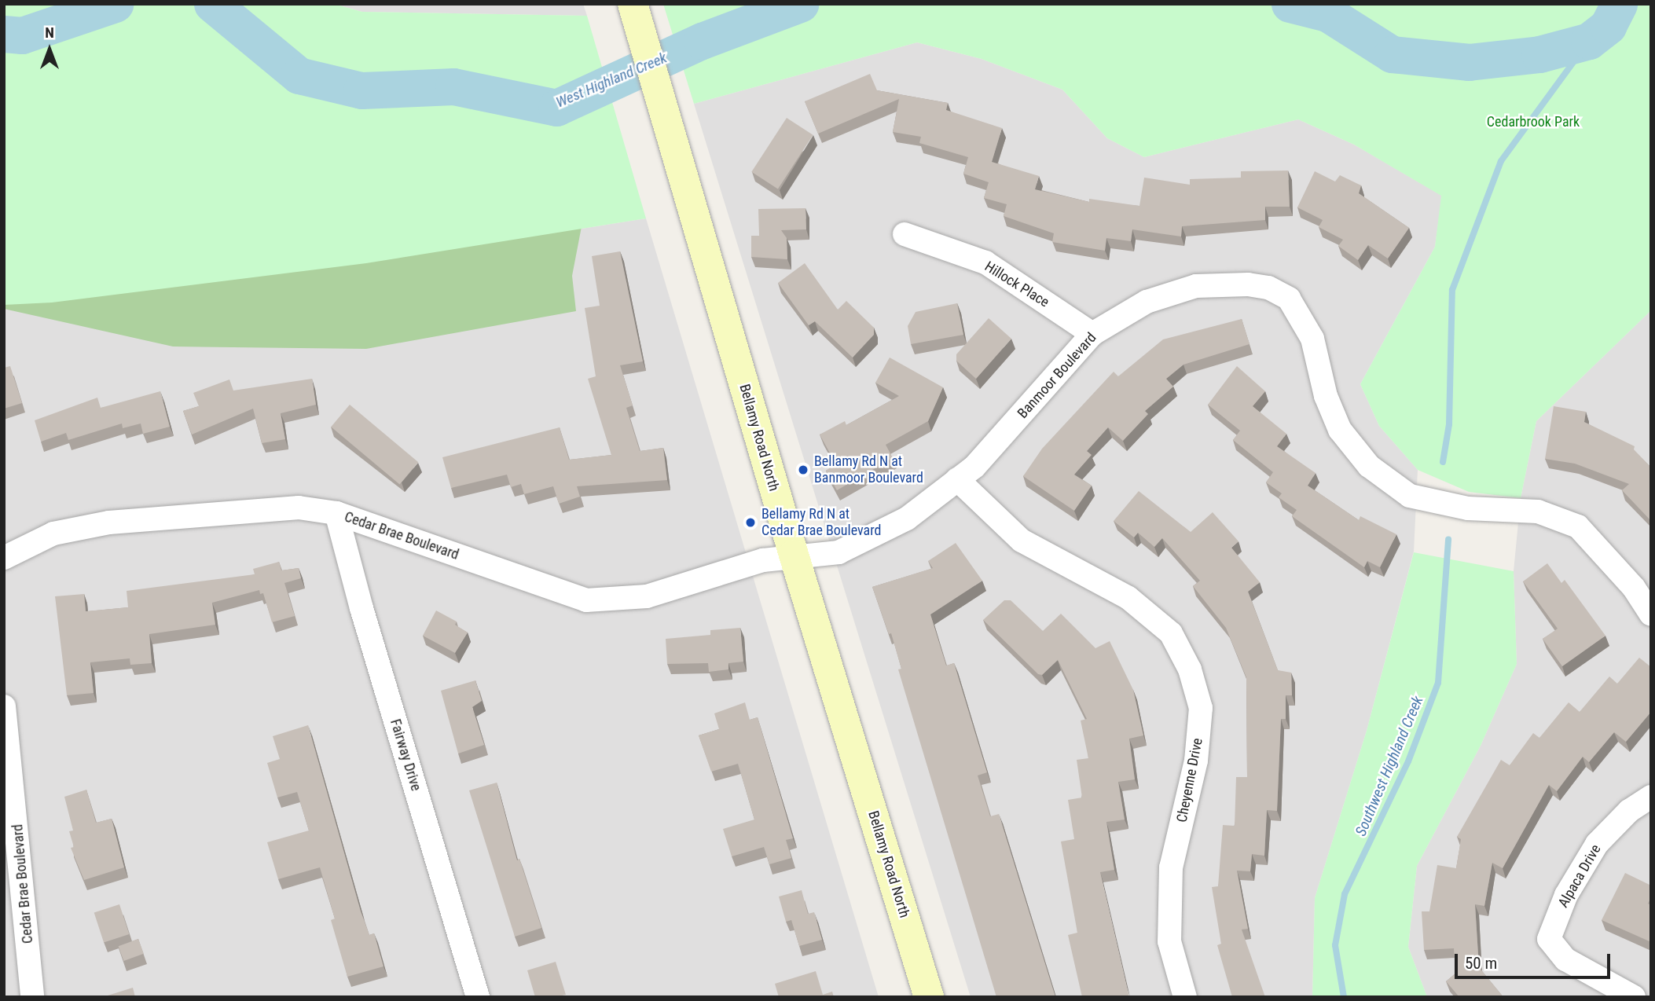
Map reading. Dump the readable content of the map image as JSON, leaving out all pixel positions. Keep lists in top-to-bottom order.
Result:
{
  "streets": {
    "street": [
      "Hillock Place",
      "Banmoor Boulevard",
      "Bellamy Road North",
      "Cedar Brae Boulevard",
      "Fairway Drive",
      "Cheyenne Drive",
      "Alpaca Drive"
    ]
  },
  "crossings": [
    ["Hillock Place", "Banmoor Boulevard"],
    ["Banmoor Boulevard", "Bellamy Road North"],
    ["Banmoor Boulevard", "Cedar Brae Boulevard"],
    ["Banmoor Boulevard", "Cheyenne Drive"],
    ["Bellamy Road North", "Cedar Brae Boulevard"],
    ["Cedar Brae Boulevard", "Fairway Drive"]
  ],
  "water": ["West Highland Creek", "Southwest Highland Creek"],
  "parks": ["Cedarbrook Park"],
  "places": ["Bellamy Rd N at Banmoor Boulevard", "Bellamy Rd N at Cedar Brae Boulevard"],
  "scale_bar": "50 m",
  "north": "top"
}
